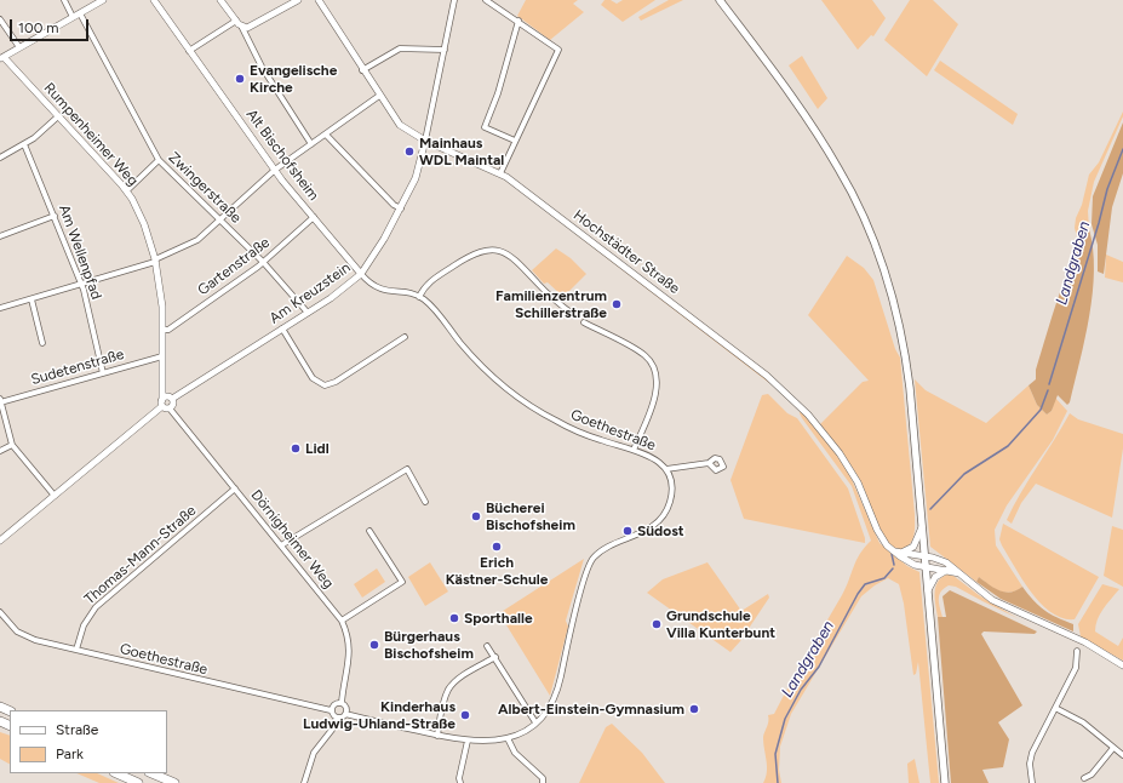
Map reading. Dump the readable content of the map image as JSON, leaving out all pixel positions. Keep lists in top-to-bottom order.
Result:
{
  "streets": {
    "street": [
      "Rumpenheimer Weg",
      "Alt Bischofsheim",
      "Zwingerstraße",
      "Am Wellenpfad",
      "Hochstädter Straße",
      "Gartenstraße",
      "Am Kreuzstein",
      "Sudetenstraße",
      "Goethestraße",
      "Dörnigheimer Weg",
      "Thomas-Mann-Straße"
    ]
  },
  "crossings": [
    ["Rumpenheimer Weg", "Gartenstraße"],
    ["Rumpenheimer Weg", "Am Kreuzstein"],
    ["Rumpenheimer Weg", "Sudetenstraße"],
    ["Alt Bischofsheim", "Gartenstraße"],
    ["Alt Bischofsheim", "Am Kreuzstein"],
    ["Zwingerstraße", "Gartenstraße"],
    ["Zwingerstraße", "Am Kreuzstein"],
    ["Am Wellenpfad", "Sudetenstraße"],
    ["Hochstädter Straße", "Am Kreuzstein"],
    ["Goethestraße", "Dörnigheimer Weg"],
    ["Goethestraße", "Thomas-Mann-Straße"],
    ["Dörnigheimer Weg", "Thomas-Mann-Straße"]
  ],
  "water": ["Landgraben"],
  "places": [
    "Evangelische Kirche",
    "Mainhaus WDL Maintal",
    "Familienzentrum Schillerstraße",
    "Lidl",
    "Bücherei Bischofsheim",
    "Südost",
    "Erich Kästner-Schule",
    "Sporthalle",
    "Grundschule Villa Kunterbunt",
    "Bürgerhaus Bischofsheim",
    "Albert-Einstein-Gymnasium",
    "Kinderhaus Ludwig-Uhland-Straße"
  ],
  "legend": ["Straße", "Park"],
  "scale_bar": "100 m"
}
